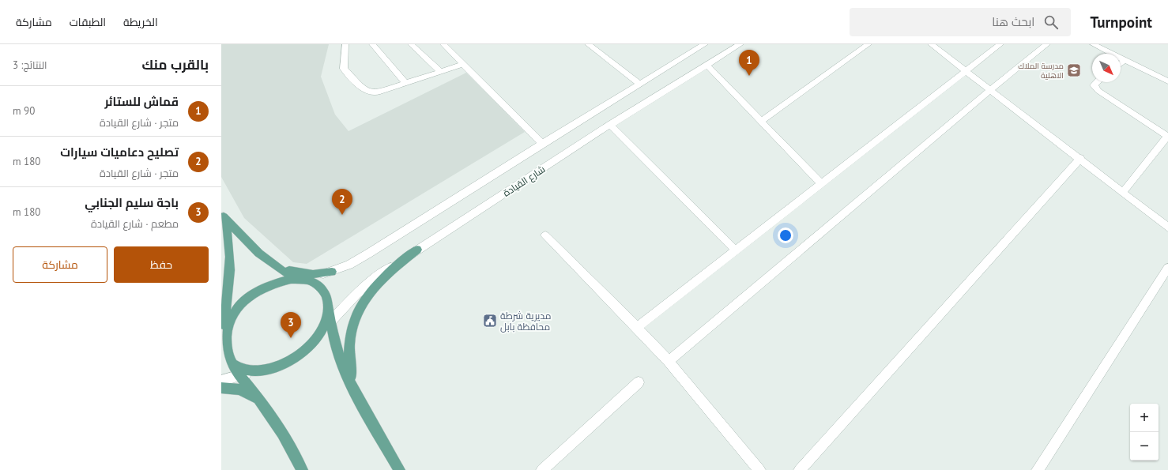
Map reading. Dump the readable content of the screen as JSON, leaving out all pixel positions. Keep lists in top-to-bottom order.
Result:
{
  "streets": {
    "street": ["شارع القيادة"]
  },
  "places": {
    "school or university": ["مدرسة الملاك الاهلية"],
    "public building": ["مديرية شرطة محافظة بابل"]
  },
  "north": "bottom right",
  "page": {
    "header": "Turnpoint",
    "search": "ابحث هنا",
    "nav": ["الخريطة", "الطبقات", "مشاركة"],
    "heading": ["بالقرب منك", "النتائج: 3"],
    "pins": ["1", "2", "3"],
    "list": [
      {
        "mark": "1",
        "name": "قماش للستائر",
        "note": "متجر · شارع القيادة",
        "value": "90 m"
      },
      {
        "mark": "2",
        "name": "تصليح دعاميات سيارات",
        "note": "متجر · شارع القيادة",
        "value": "180 m"
      },
      {
        "mark": "3",
        "name": "باجة سليم الجنابي",
        "note": "مطعم · شارع القيادة",
        "value": "180 m"
      }
    ],
    "buttons": ["حفظ", "مشاركة"],
    "map_buttons": ["+", "−"]
  }
}
